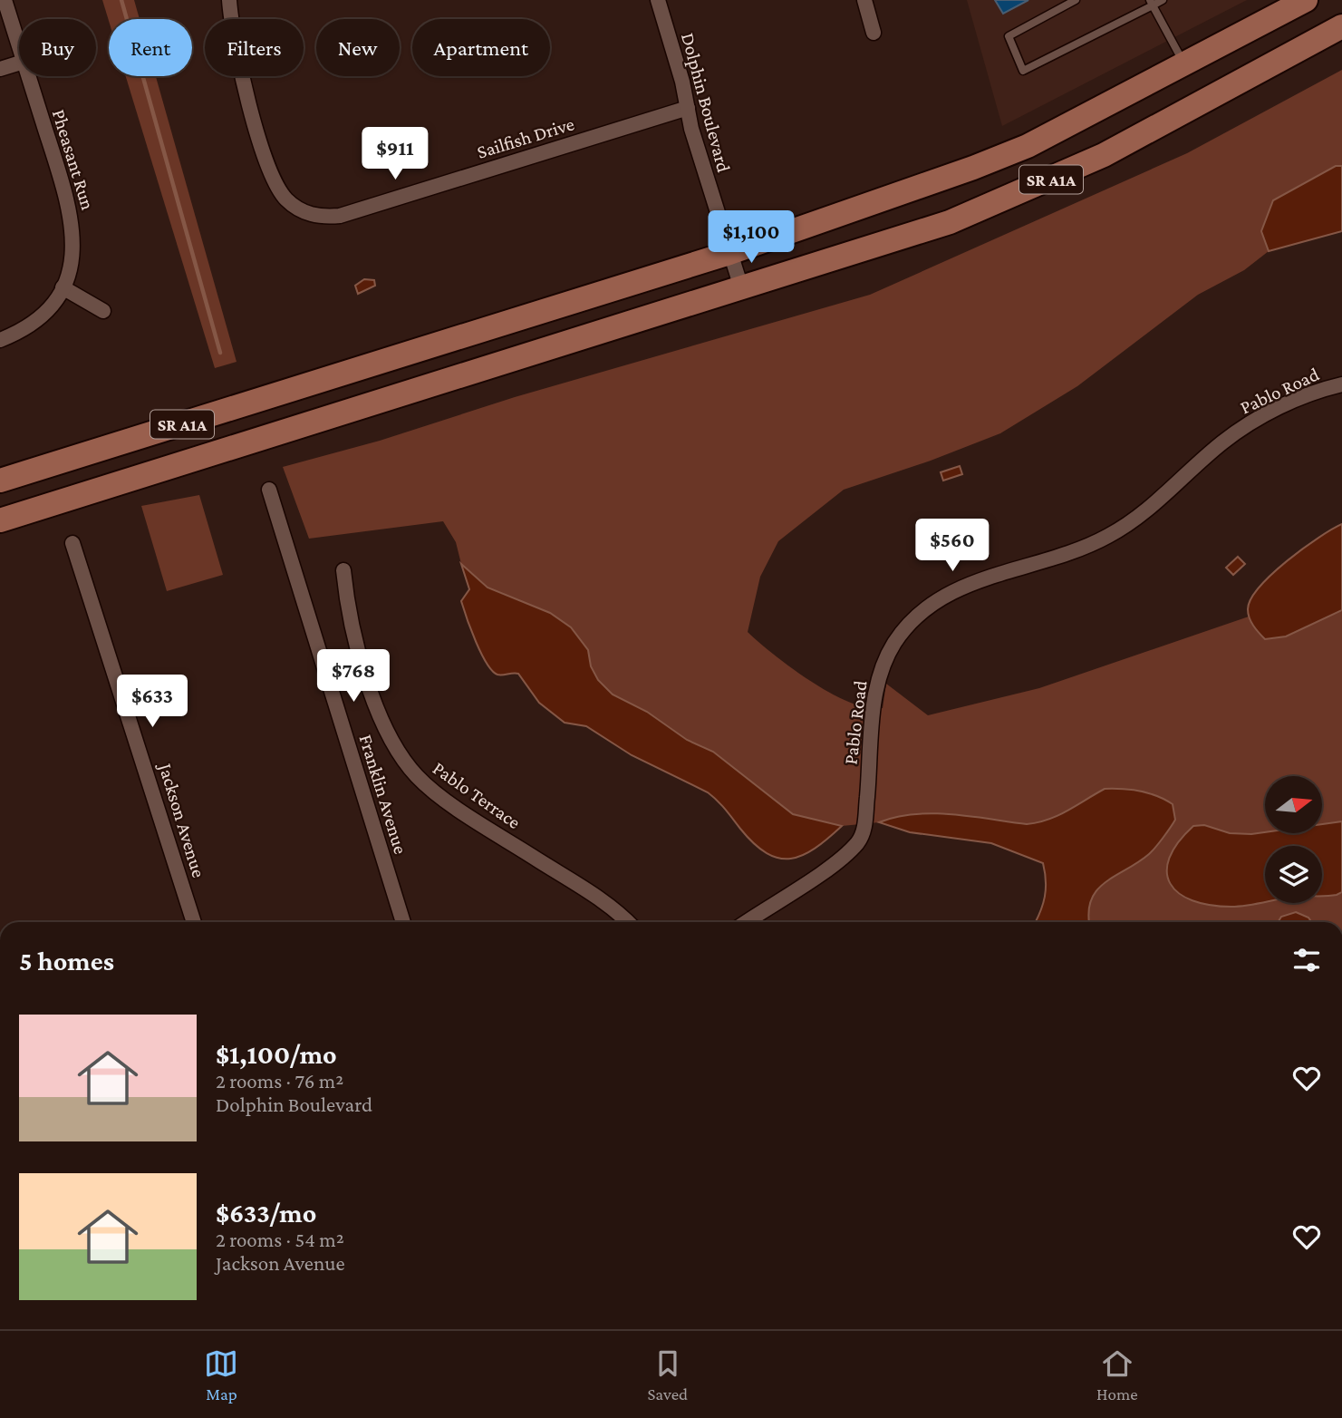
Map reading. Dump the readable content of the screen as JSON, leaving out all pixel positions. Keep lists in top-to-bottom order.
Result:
{
  "streets": {
    "main road": ["SR A1A"],
    "street": [
      "Dolphin Boulevard",
      "Sailfish Drive",
      "Pheasant Run",
      "Pablo Road",
      "Franklin Avenue",
      "Pablo Terrace",
      "Jackson Avenue"
    ]
  },
  "crossings": [
    ["Dolphin Boulevard", "Sailfish Drive"],
    ["Dolphin Boulevard", "SR A1A"]
  ],
  "north": "right",
  "page": {
    "chip": [
      "Buy",
      "Rent",
      "Filters",
      "New",
      "Apartment"
    ],
    "price": [
      "$911",
      "$1,100",
      "$560",
      "$768",
      "$633"
    ],
    "heading": "5 homes",
    "list": [
      {
        "name": "$1,100/mo",
        "note": "2 rooms · 76 m² · Dolphin Boulevard"
      },
      {
        "name": "$633/mo",
        "note": "2 rooms · 54 m² · Jackson Avenue"
      }
    ],
    "tabs": ["Map", "Saved", "Home"]
  }
}
